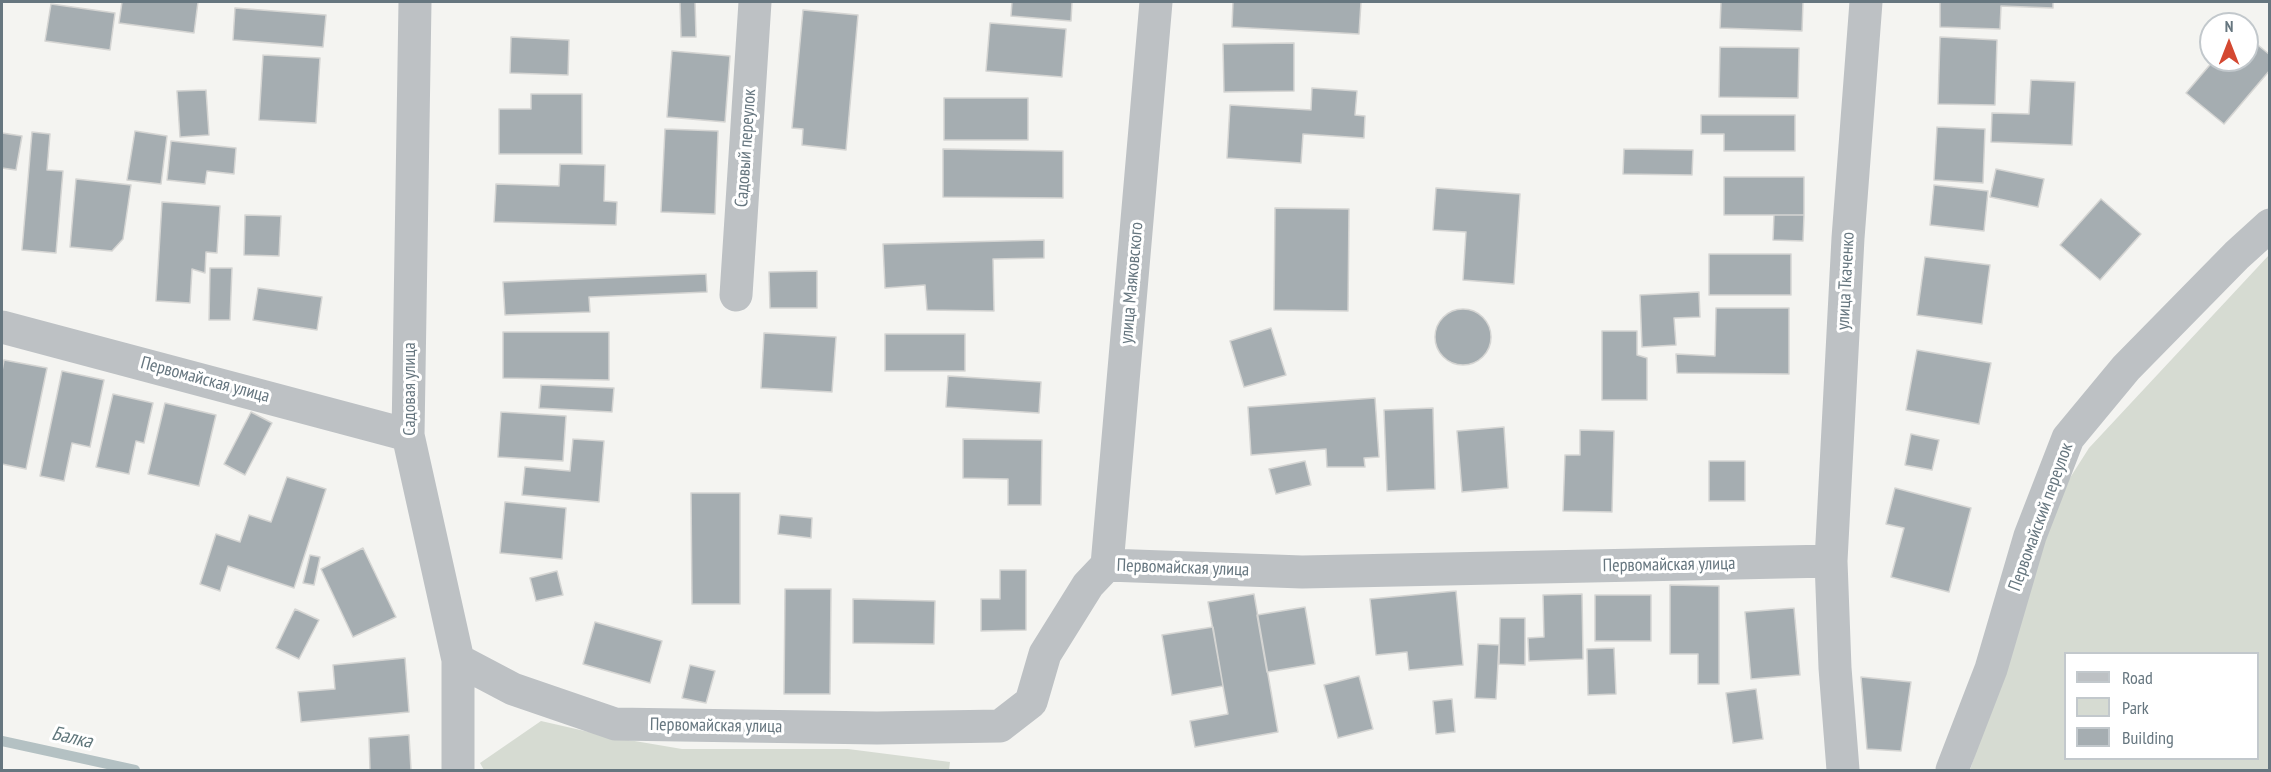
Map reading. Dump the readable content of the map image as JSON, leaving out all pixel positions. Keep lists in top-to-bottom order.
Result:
{
  "streets": {
    "street": [
      "Садовый переулок",
      "улица Ткаченко",
      "улица Маяковского",
      "Первомайская улица",
      "Садовая улица",
      "Первомайский переулок"
    ]
  },
  "crossings": [
    ["улица Ткаченко", "Первомайская улица"],
    ["улица Маяковского", "Первомайская улица"],
    ["Первомайская улица", "Садовая улица"]
  ],
  "water": ["Балка"],
  "legend": ["Road", "Park", "Building"],
  "north": "top"
}
